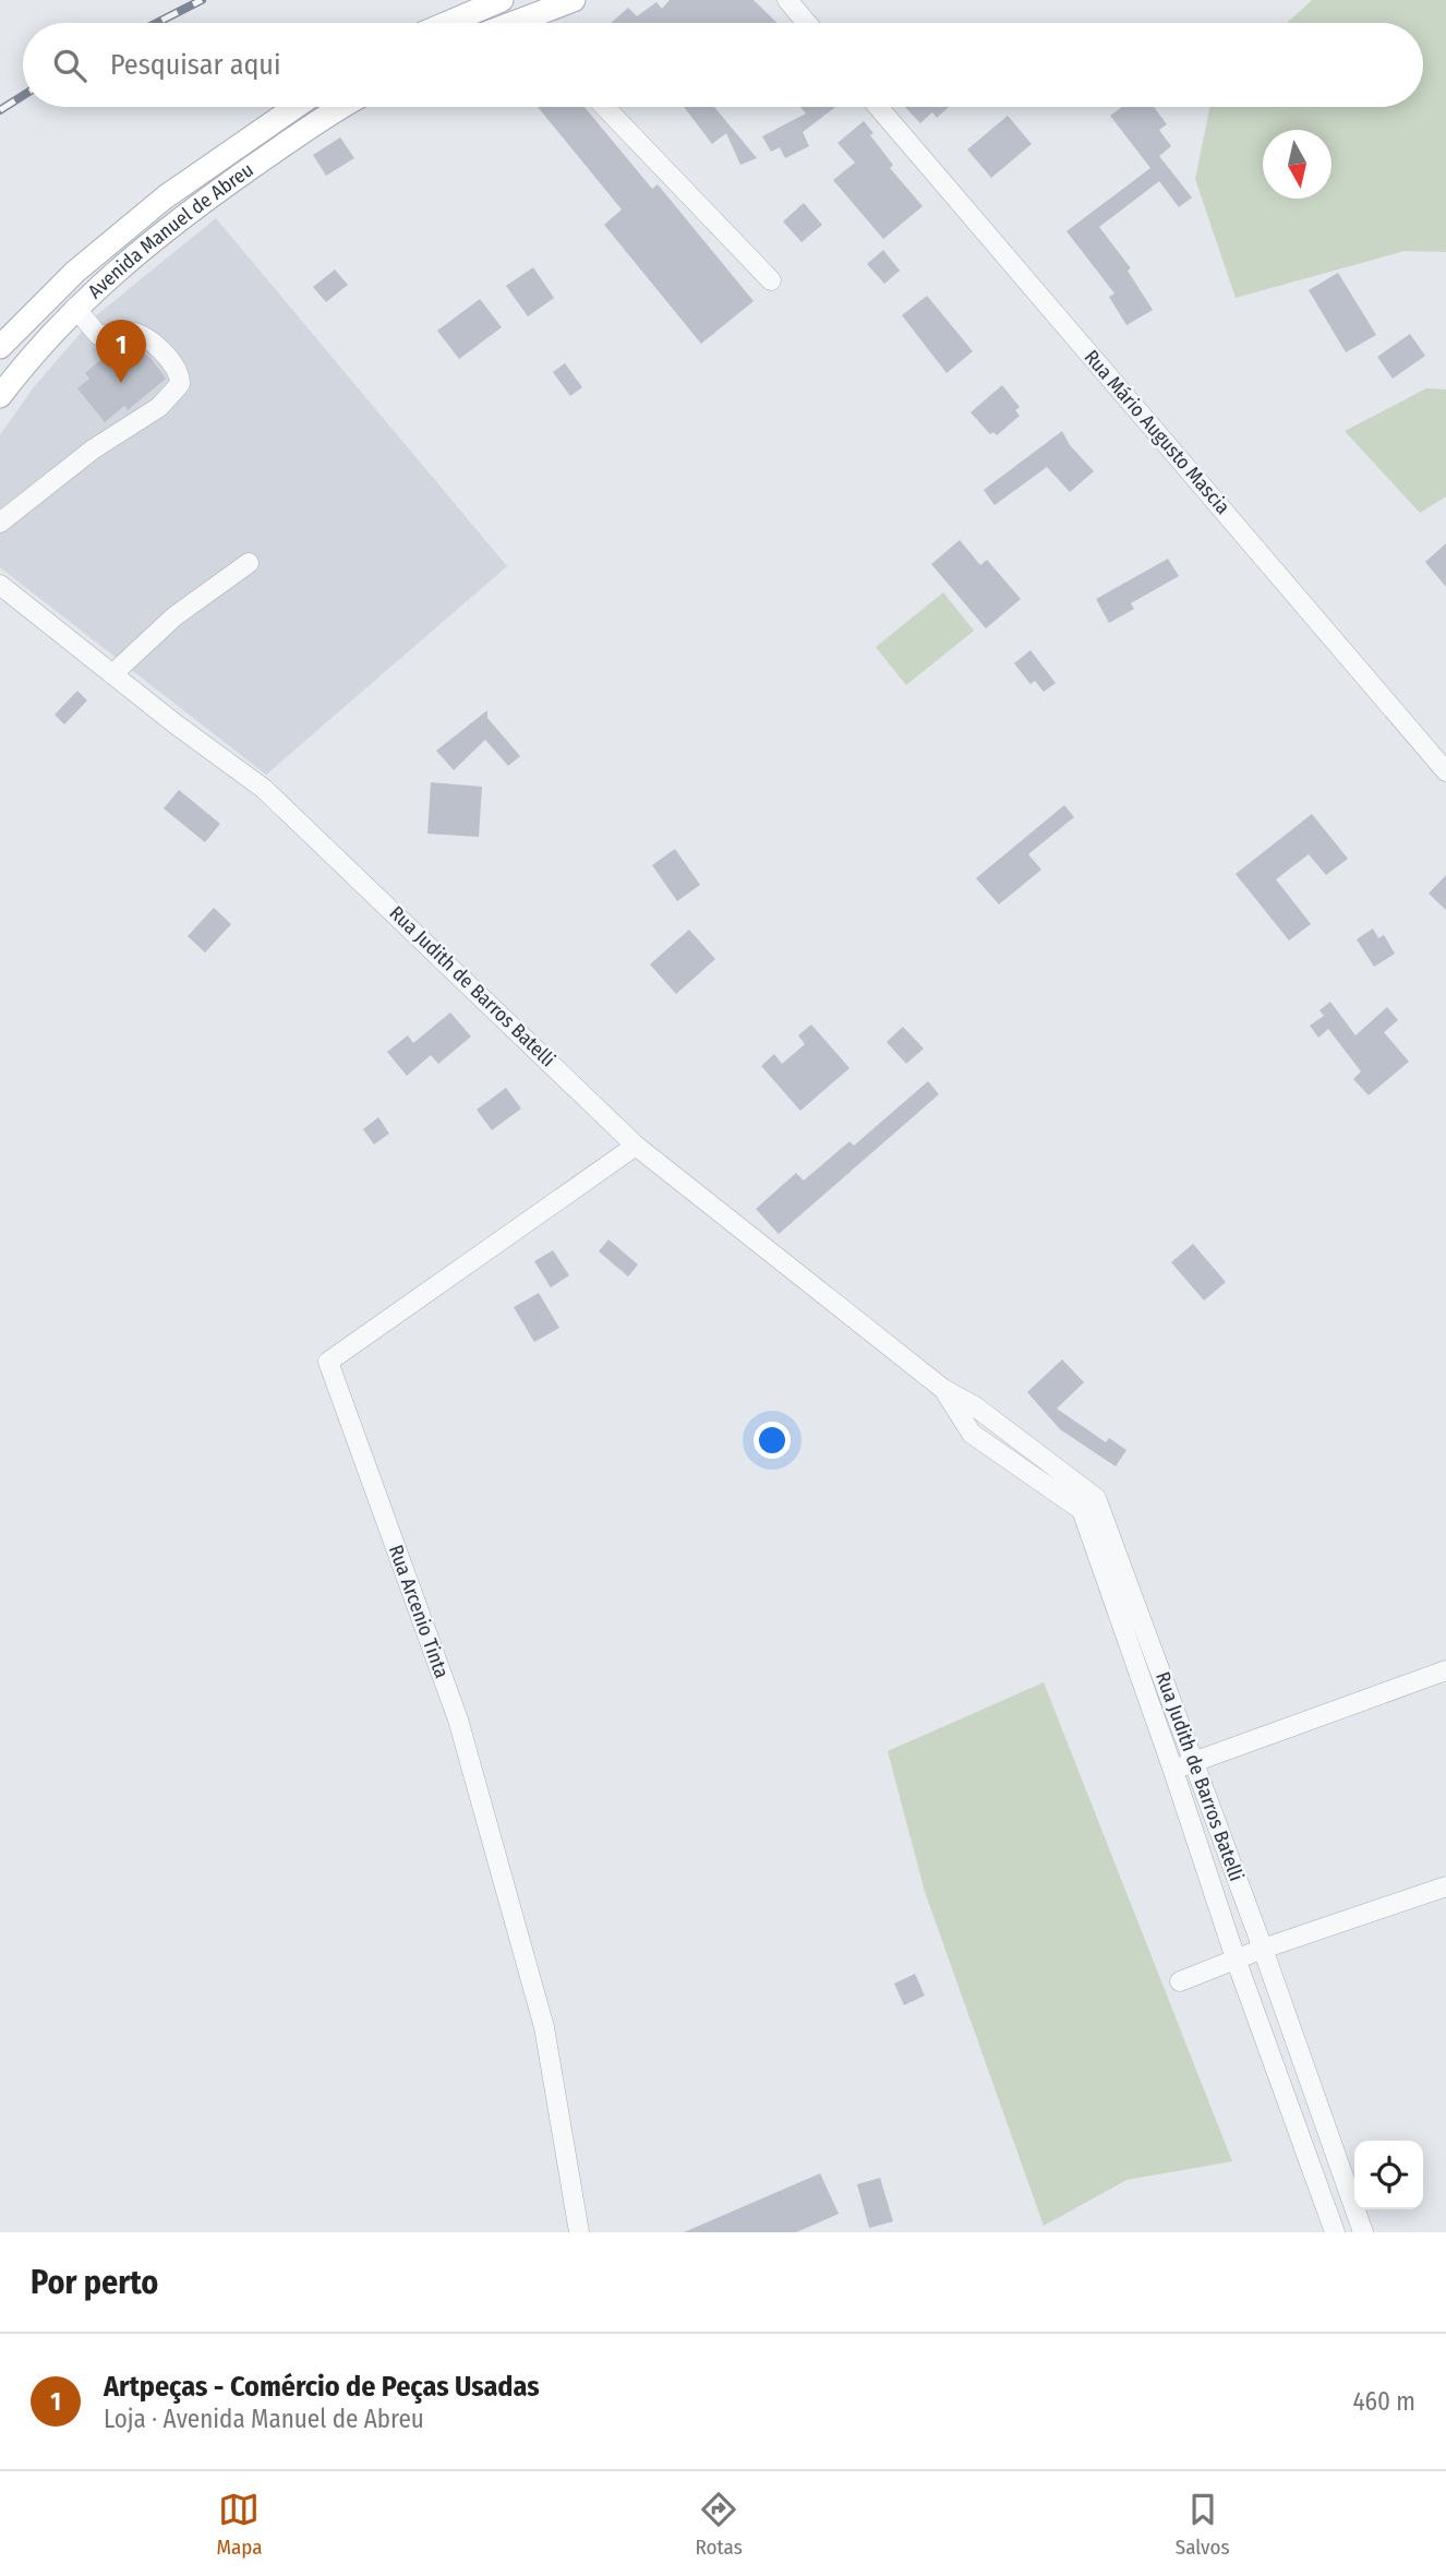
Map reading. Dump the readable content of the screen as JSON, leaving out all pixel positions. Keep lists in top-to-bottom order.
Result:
{
  "streets": {
    "main road": ["Avenida Manuel de Abreu"],
    "street": ["Rua Mário Augusto Mascia", "Rua Judith de Barros Batelli", "Rua Arcenio Tinta"]
  },
  "crossings": [
    ["Rua Judith de Barros Batelli", "Rua Arcenio Tinta"]
  ],
  "north": "bottom",
  "page": {
    "search": "Pesquisar aqui",
    "pins": "1",
    "heading": "Por perto",
    "list": [
      {
        "mark": "1",
        "name": "Artpeças - Comércio de Peças Usadas",
        "note": "Loja · Avenida Manuel de Abreu",
        "value": "460 m"
      }
    ],
    "nav": ["Mapa", "Rotas", "Salvos"]
  }
}
